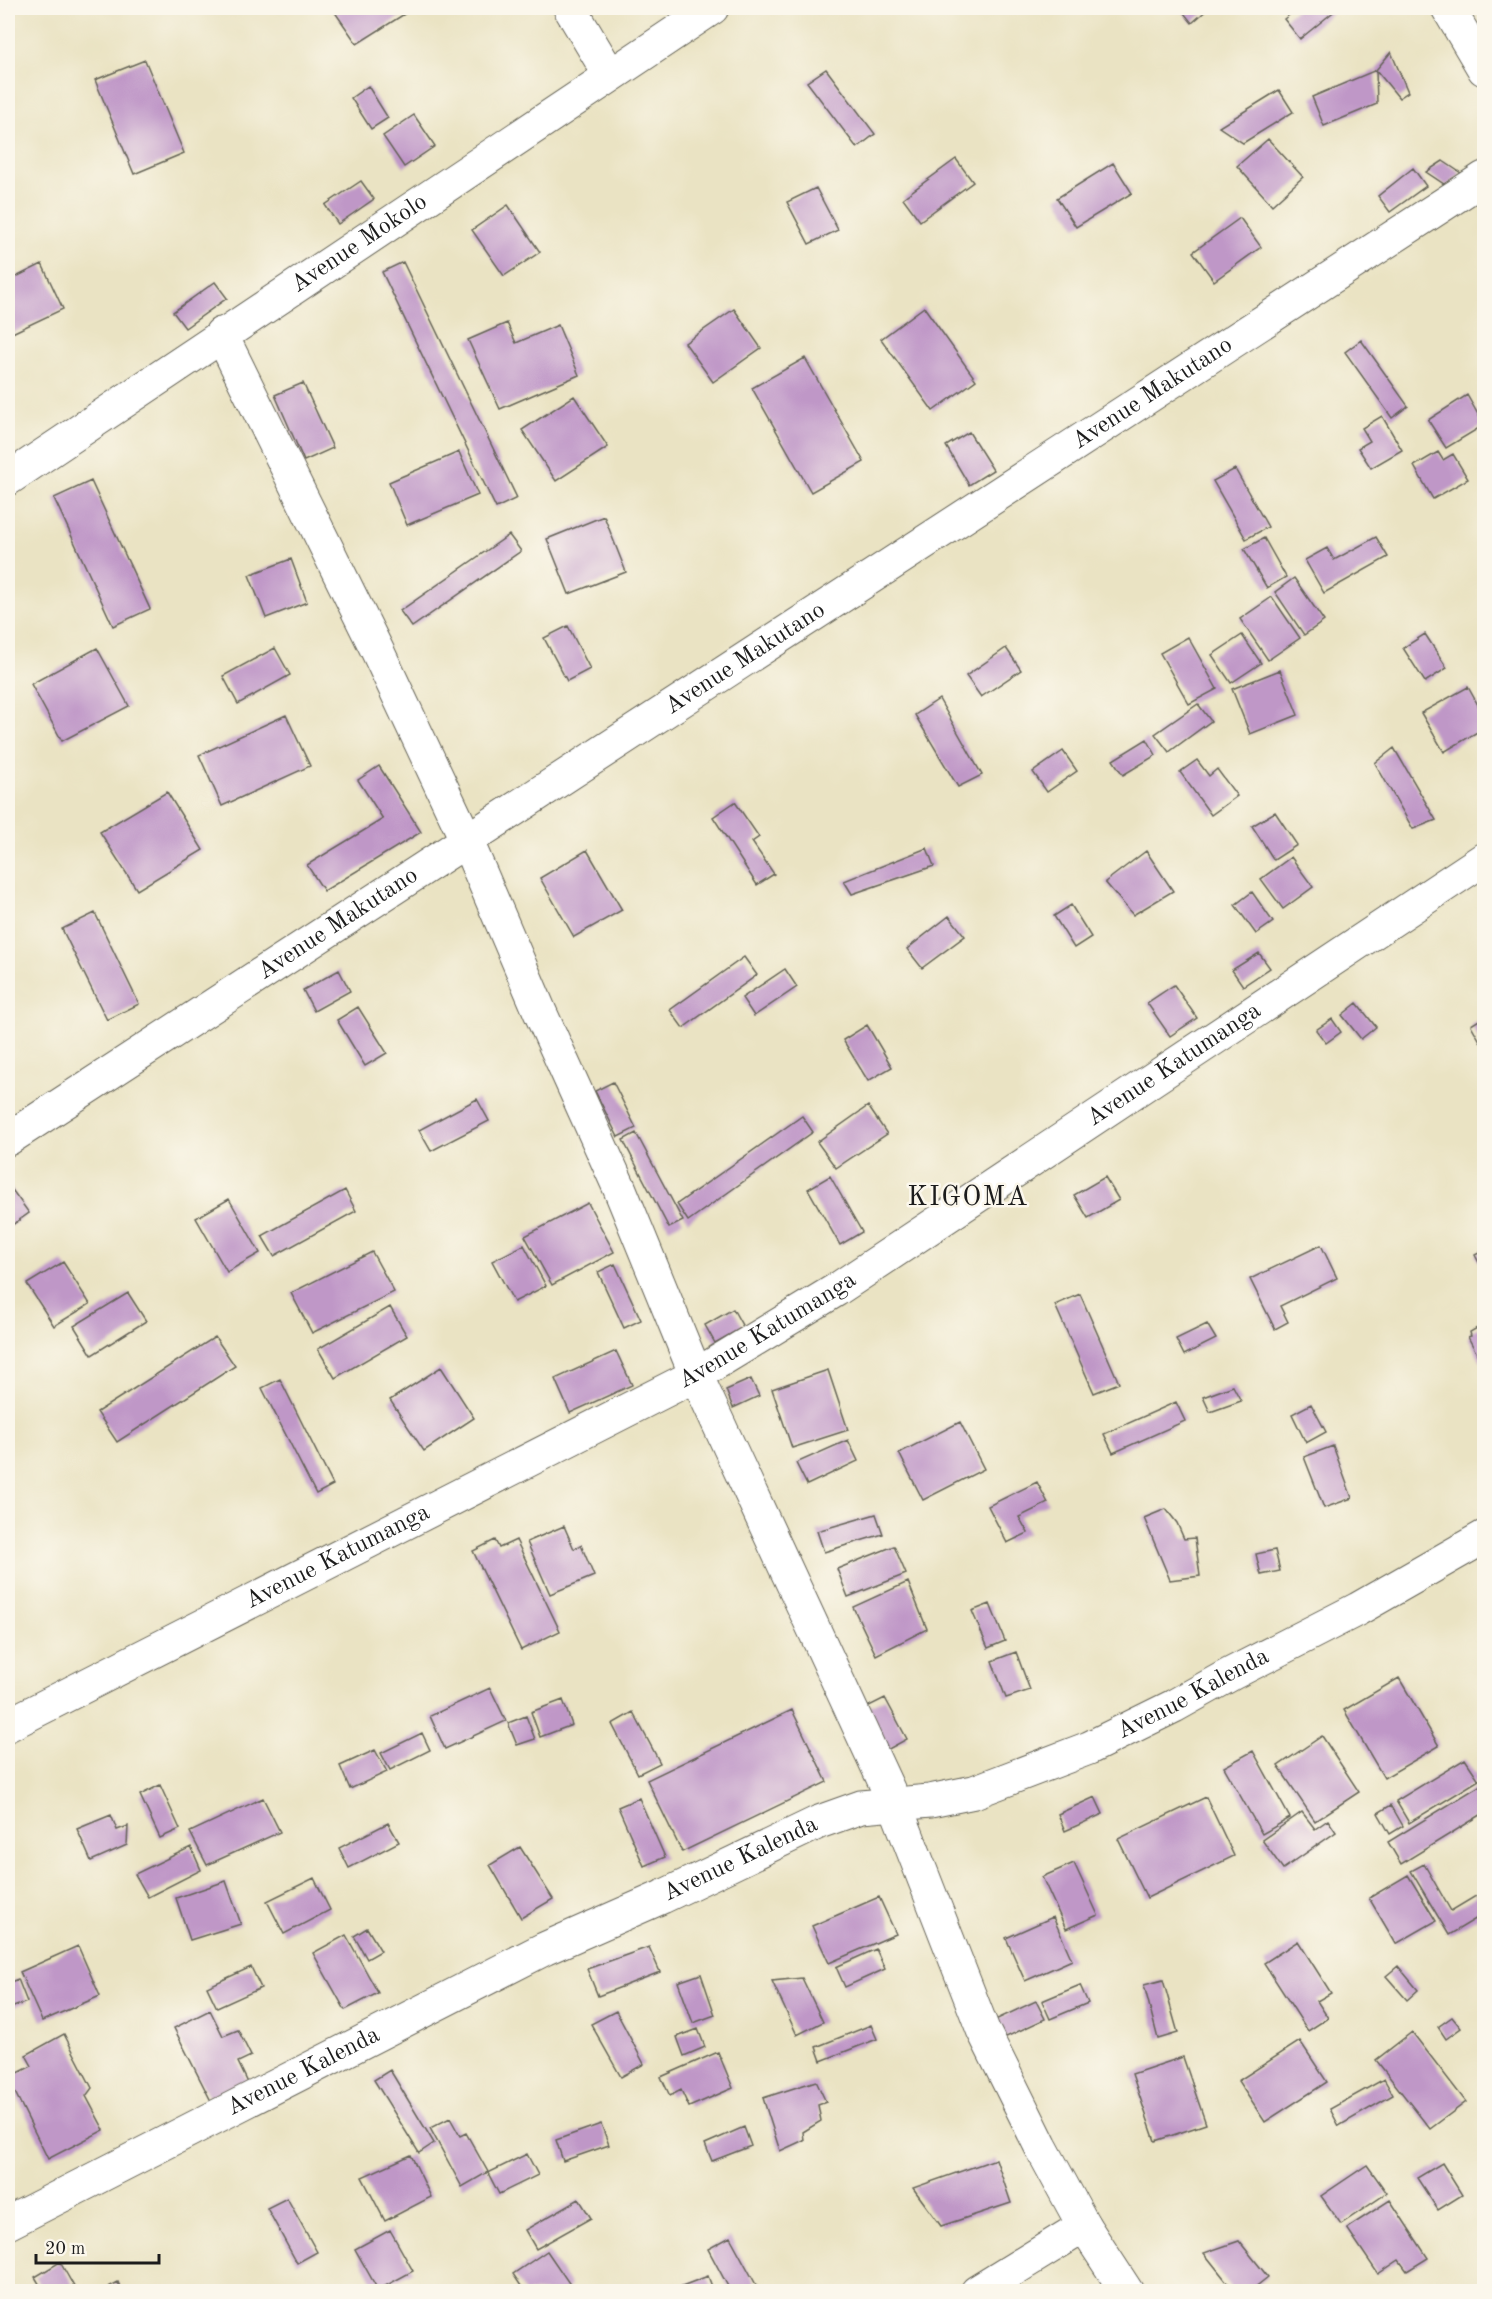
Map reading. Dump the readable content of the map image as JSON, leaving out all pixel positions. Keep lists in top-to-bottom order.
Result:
{
  "streets": {
    "street": [
      "Avenue Mokolo",
      "Avenue Makutano",
      "Avenue Katumanga",
      "Avenue Kalenda"
    ]
  },
  "districts": ["KIGOMA"],
  "scale_bar": "20 m"
}
